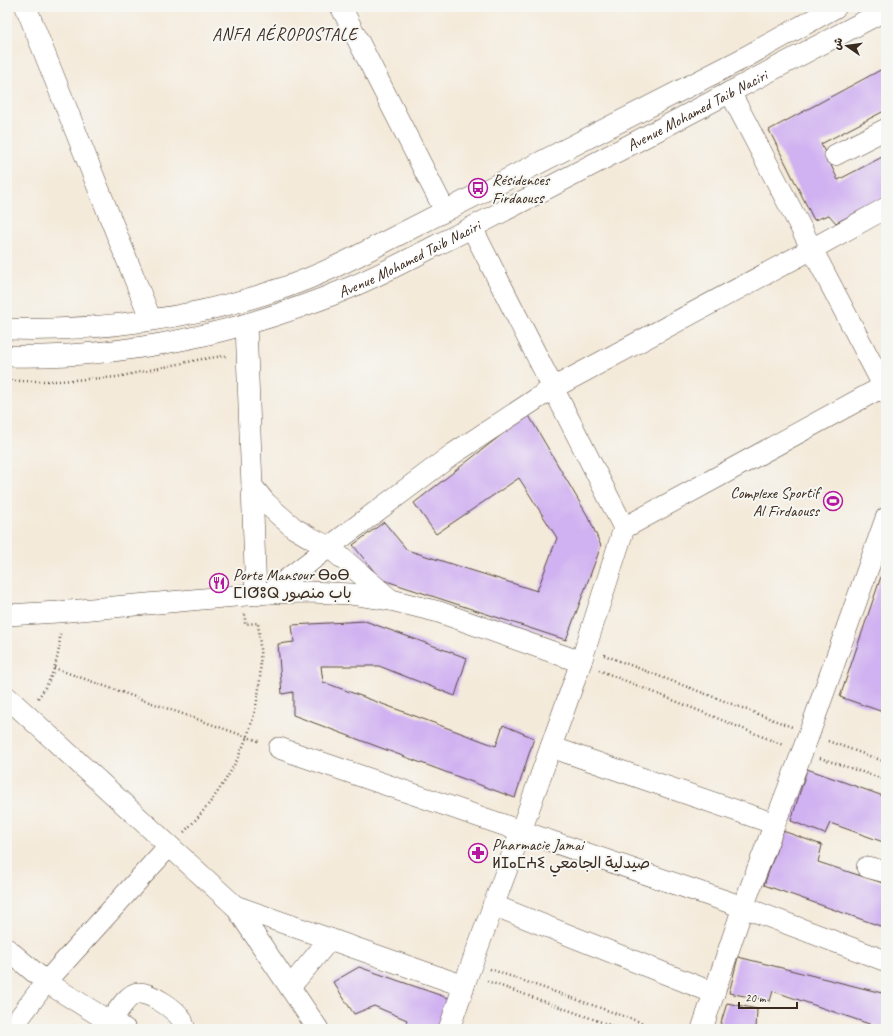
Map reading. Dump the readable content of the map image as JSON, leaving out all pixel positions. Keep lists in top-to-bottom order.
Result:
{
  "streets": {
    "street": ["Avenue Mohamed Taib Naciri"]
  },
  "districts": ["ANFA AÉROPOSTALE"],
  "places": {
    "bus stop": ["Résidences Firdaouss"],
    "sports": ["Complexe Sportif Al Firdaouss"],
    "restaurant": ["Porte Mansour ⴱⴰⴱ ⵎⵏⵚⵓⵕ باب منصور"],
    "pharmacy": ["Pharmacie Jamai ⵍⵊⴰⵎⵄⵉ صيدلية الجامعي"]
  },
  "scale_bar": "20 m",
  "north": "left"
}
